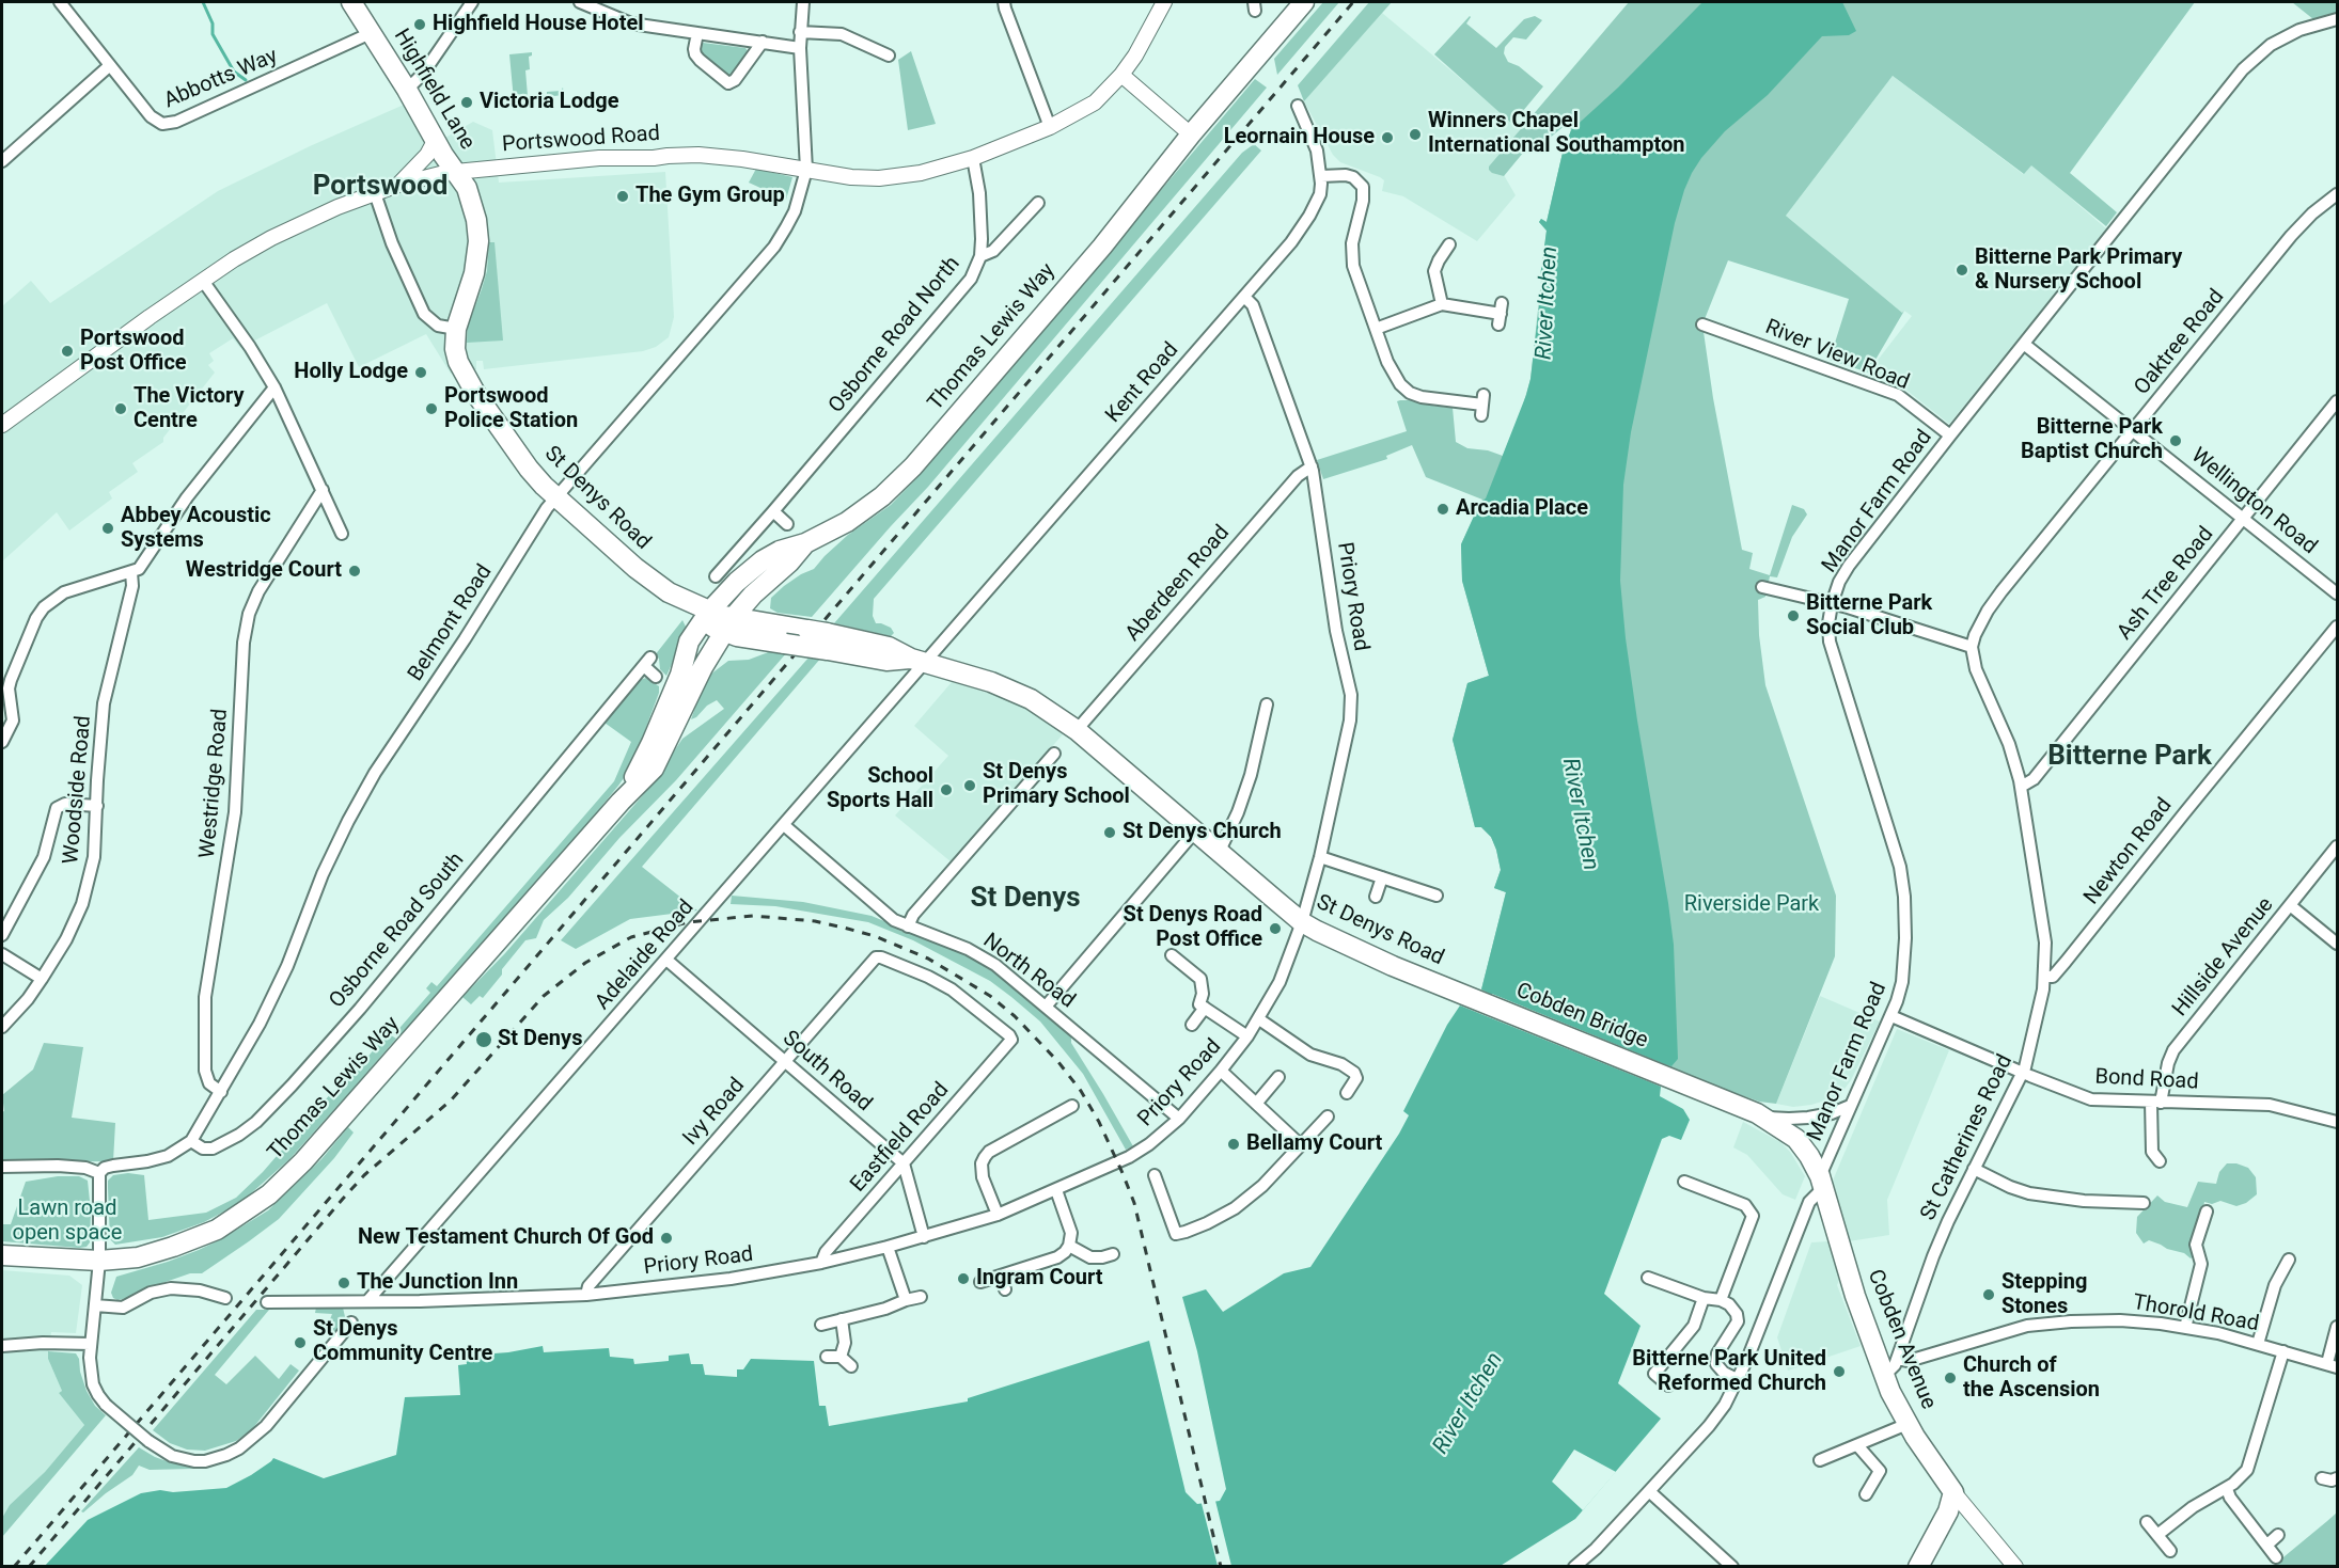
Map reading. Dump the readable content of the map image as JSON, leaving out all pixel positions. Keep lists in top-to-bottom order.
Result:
{
  "streets": {
    "main road": [
      "Highfield Lane",
      "Thomas Lewis Way",
      "St Denys Road",
      "Cobden Bridge",
      "Cobden Avenue"
    ],
    "street": [
      "Abbotts Way",
      "Portswood Road",
      "Osborne Road North",
      "Oaktree Road",
      "River View Road",
      "Kent Road",
      "Manor Farm Road",
      "Wellington Road",
      "Aberdeen Road",
      "Ash Tree Road",
      "Priory Road",
      "Belmont Road",
      "Westridge Road",
      "Woodside Road",
      "Newton Road",
      "Osborne Road South",
      "Adelaide Road",
      "Hillside Avenue",
      "North Road",
      "South Road",
      "Bond Road",
      "Ivy Road",
      "Eastfield Road",
      "St Catherines Road",
      "Thorold Road"
    ]
  },
  "crossings": [
    ["Abbotts Way", "Highfield Lane"],
    ["Highfield Lane", "Portswood Road"],
    ["Highfield Lane", "St Denys Road"],
    ["Portswood Road", "Osborne Road North"],
    ["Portswood Road", "St Denys Road"],
    ["Portswood Road", "Belmont Road"],
    ["Thomas Lewis Way", "St Denys Road"],
    ["Oaktree Road", "Wellington Road"],
    ["Oaktree Road", "St Catherines Road"],
    ["River View Road", "Manor Farm Road"],
    ["Kent Road", "St Denys Road"],
    ["Kent Road", "Priory Road"],
    ["Kent Road", "Adelaide Road"],
    ["St Denys Road", "Aberdeen Road"],
    ["St Denys Road", "Priory Road"],
    ["St Denys Road", "Belmont Road"],
    ["St Denys Road", "Adelaide Road"],
    ["St Denys Road", "Cobden Bridge"],
    ["Manor Farm Road", "Wellington Road"],
    ["Manor Farm Road", "Bond Road"],
    ["Manor Farm Road", "Cobden Avenue"],
    ["Wellington Road", "Ash Tree Road"],
    ["Aberdeen Road", "Priory Road"],
    ["Ash Tree Road", "St Catherines Road"],
    ["Priory Road", "Adelaide Road"],
    ["Priory Road", "North Road"],
    ["Priory Road", "Ivy Road"],
    ["Priory Road", "Eastfield Road"],
    ["Belmont Road", "Westridge Road"],
    ["Belmont Road", "Osborne Road South"],
    ["Newton Road", "St Catherines Road"],
    ["Adelaide Road", "North Road"],
    ["Adelaide Road", "South Road"],
    ["Hillside Avenue", "Bond Road"],
    ["Cobden Bridge", "Cobden Avenue"],
    ["South Road", "Ivy Road"],
    ["South Road", "Eastfield Road"],
    ["Bond Road", "St Catherines Road"],
    ["Ivy Road", "Eastfield Road"],
    ["St Catherines Road", "Thorold Road"],
    ["St Catherines Road", "Cobden Avenue"]
  ],
  "districts": ["Portswood", "Bitterne Park", "St Denys"],
  "water": ["River Itchen"],
  "parks": ["Riverside Park", "Lawn road open space"],
  "places": [
    "Highfield House Hotel",
    "Victoria Lodge",
    "Winners Chapel International Southampton",
    "Leornain House",
    "The Gym Group",
    "Bitterne Park Primary & Nursery School",
    "Portswood Post Office",
    "Holly Lodge",
    "The Victory Centre",
    "Portswood Police Station",
    "Bitterne Park Baptist Church",
    "Arcadia Place",
    "Abbey Acoustic Systems",
    "Westridge Court",
    "Bitterne Park Social Club",
    "St Denys Primary School",
    "School Sports Hall",
    "St Denys Church",
    "St Denys Road Post Office",
    "St Denys",
    "Bellamy Court",
    "New Testament Church Of God",
    "Ingram Court",
    "The Junction Inn",
    "Stepping Stones",
    "St Denys Community Centre",
    "Bitterne Park United Reformed Church",
    "Church of the Ascension"
  ]
}
